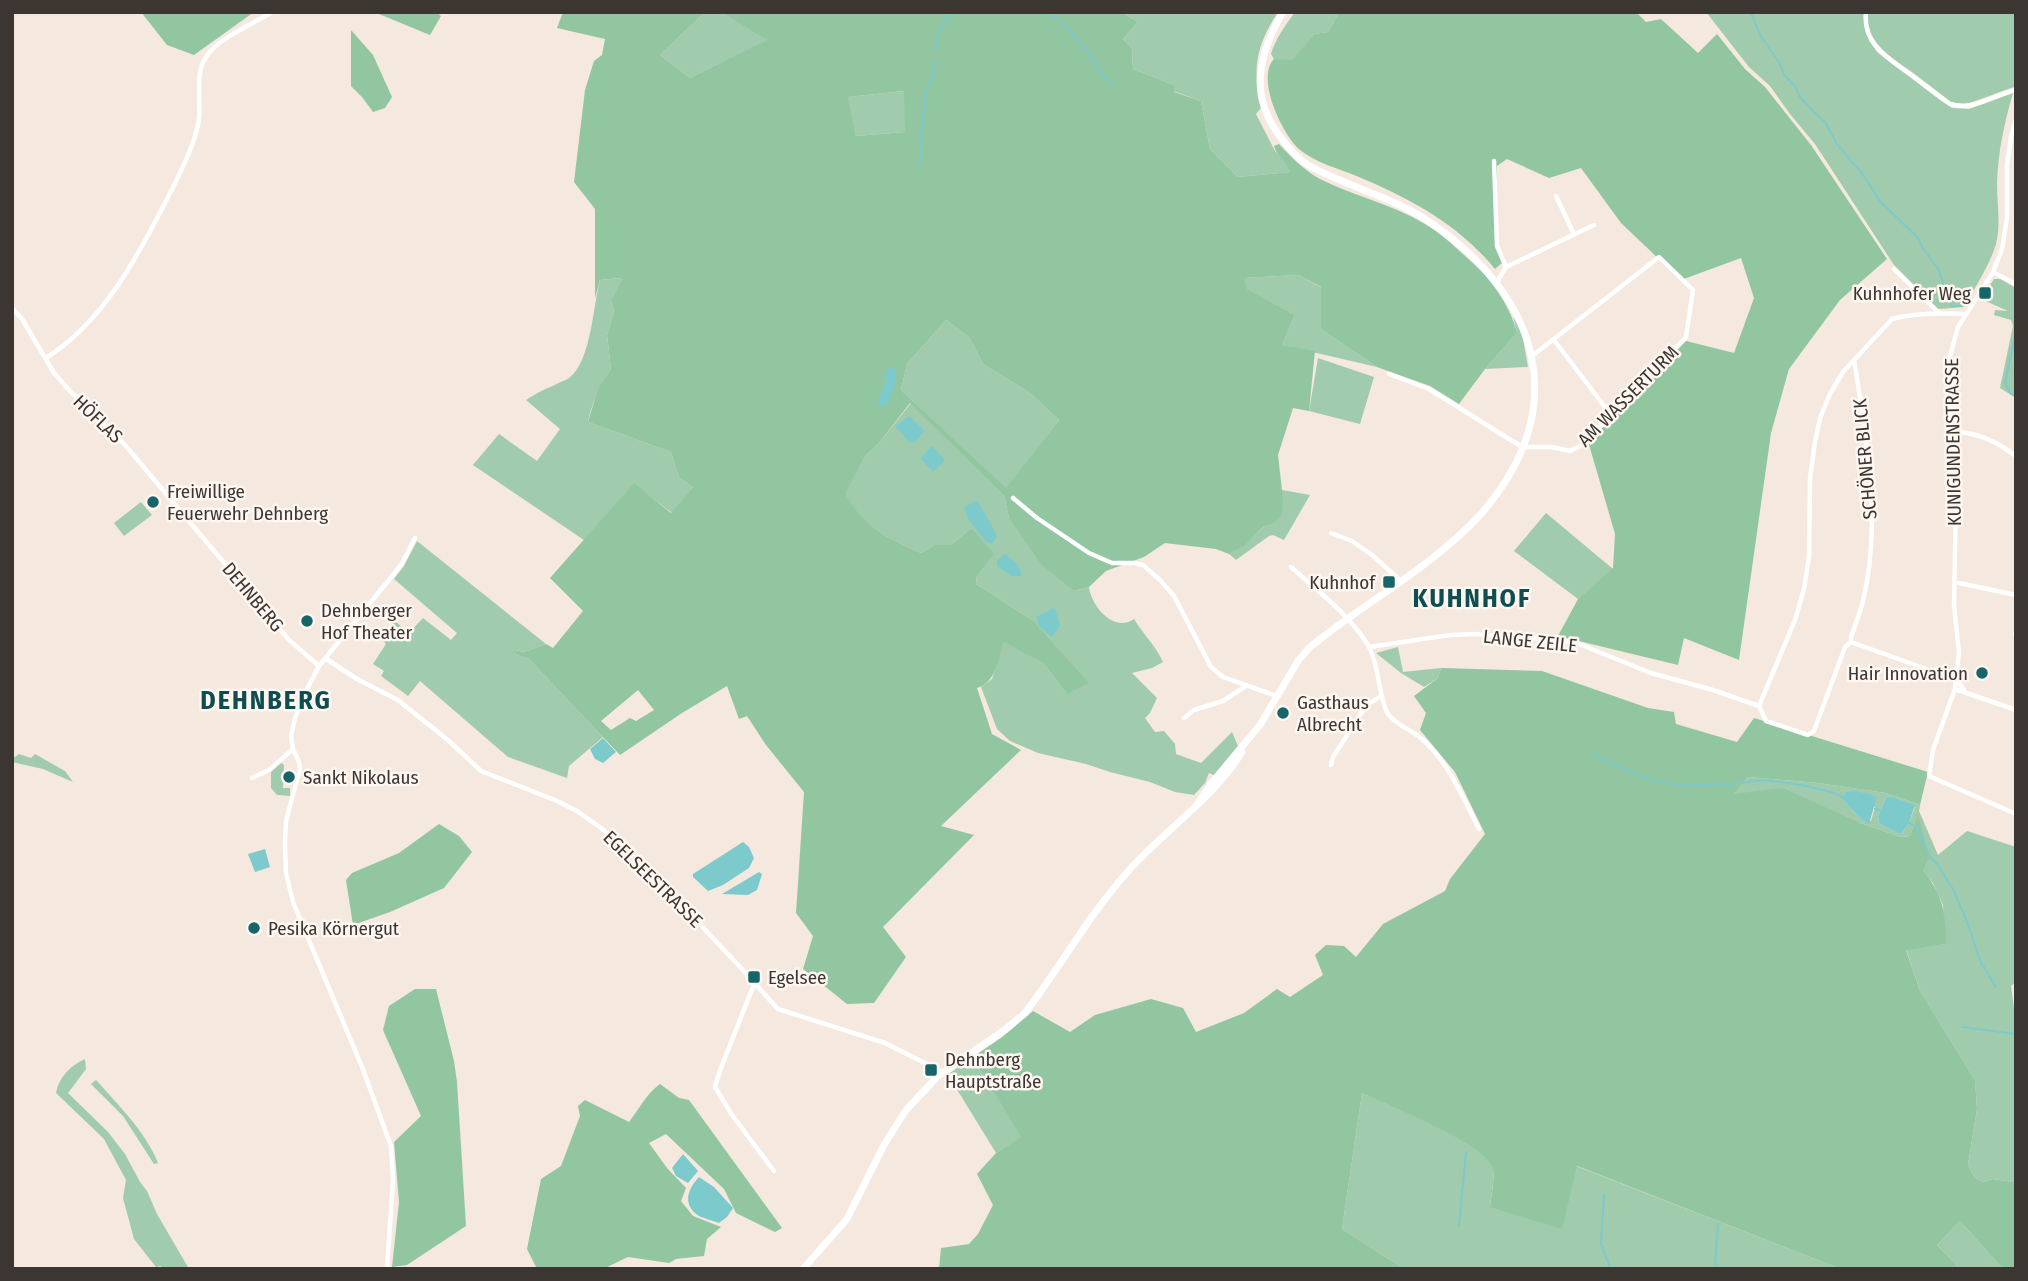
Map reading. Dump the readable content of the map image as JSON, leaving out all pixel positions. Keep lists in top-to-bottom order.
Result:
{
  "streets": {
    "street": [
      "AM WASSERTURM",
      "HÖFLAS",
      "KUNIGUNDENSTRASSE",
      "SCHÖNER BLICK",
      "DEHNBERG",
      "LANGE ZEILE",
      "EGELSEESTRASSE"
    ]
  },
  "crossings": [
    ["HÖFLAS", "DEHNBERG"],
    ["SCHÖNER BLICK", "LANGE ZEILE"]
  ],
  "districts": ["KUHNHOF", "DEHNBERG"],
  "places": {
    "transit": [
      "Kuhnhofer Weg",
      "Kuhnhof",
      "Egelsee",
      "Dehnberg Hauptstraße"
    ],
    "other": [
      "Freiwillige Feuerwehr Dehnberg",
      "Dehnberger Hof Theater",
      "Hair Innovation",
      "Gasthaus Albrecht",
      "Sankt Nikolaus",
      "Pesika Körnergut"
    ]
  }
}
